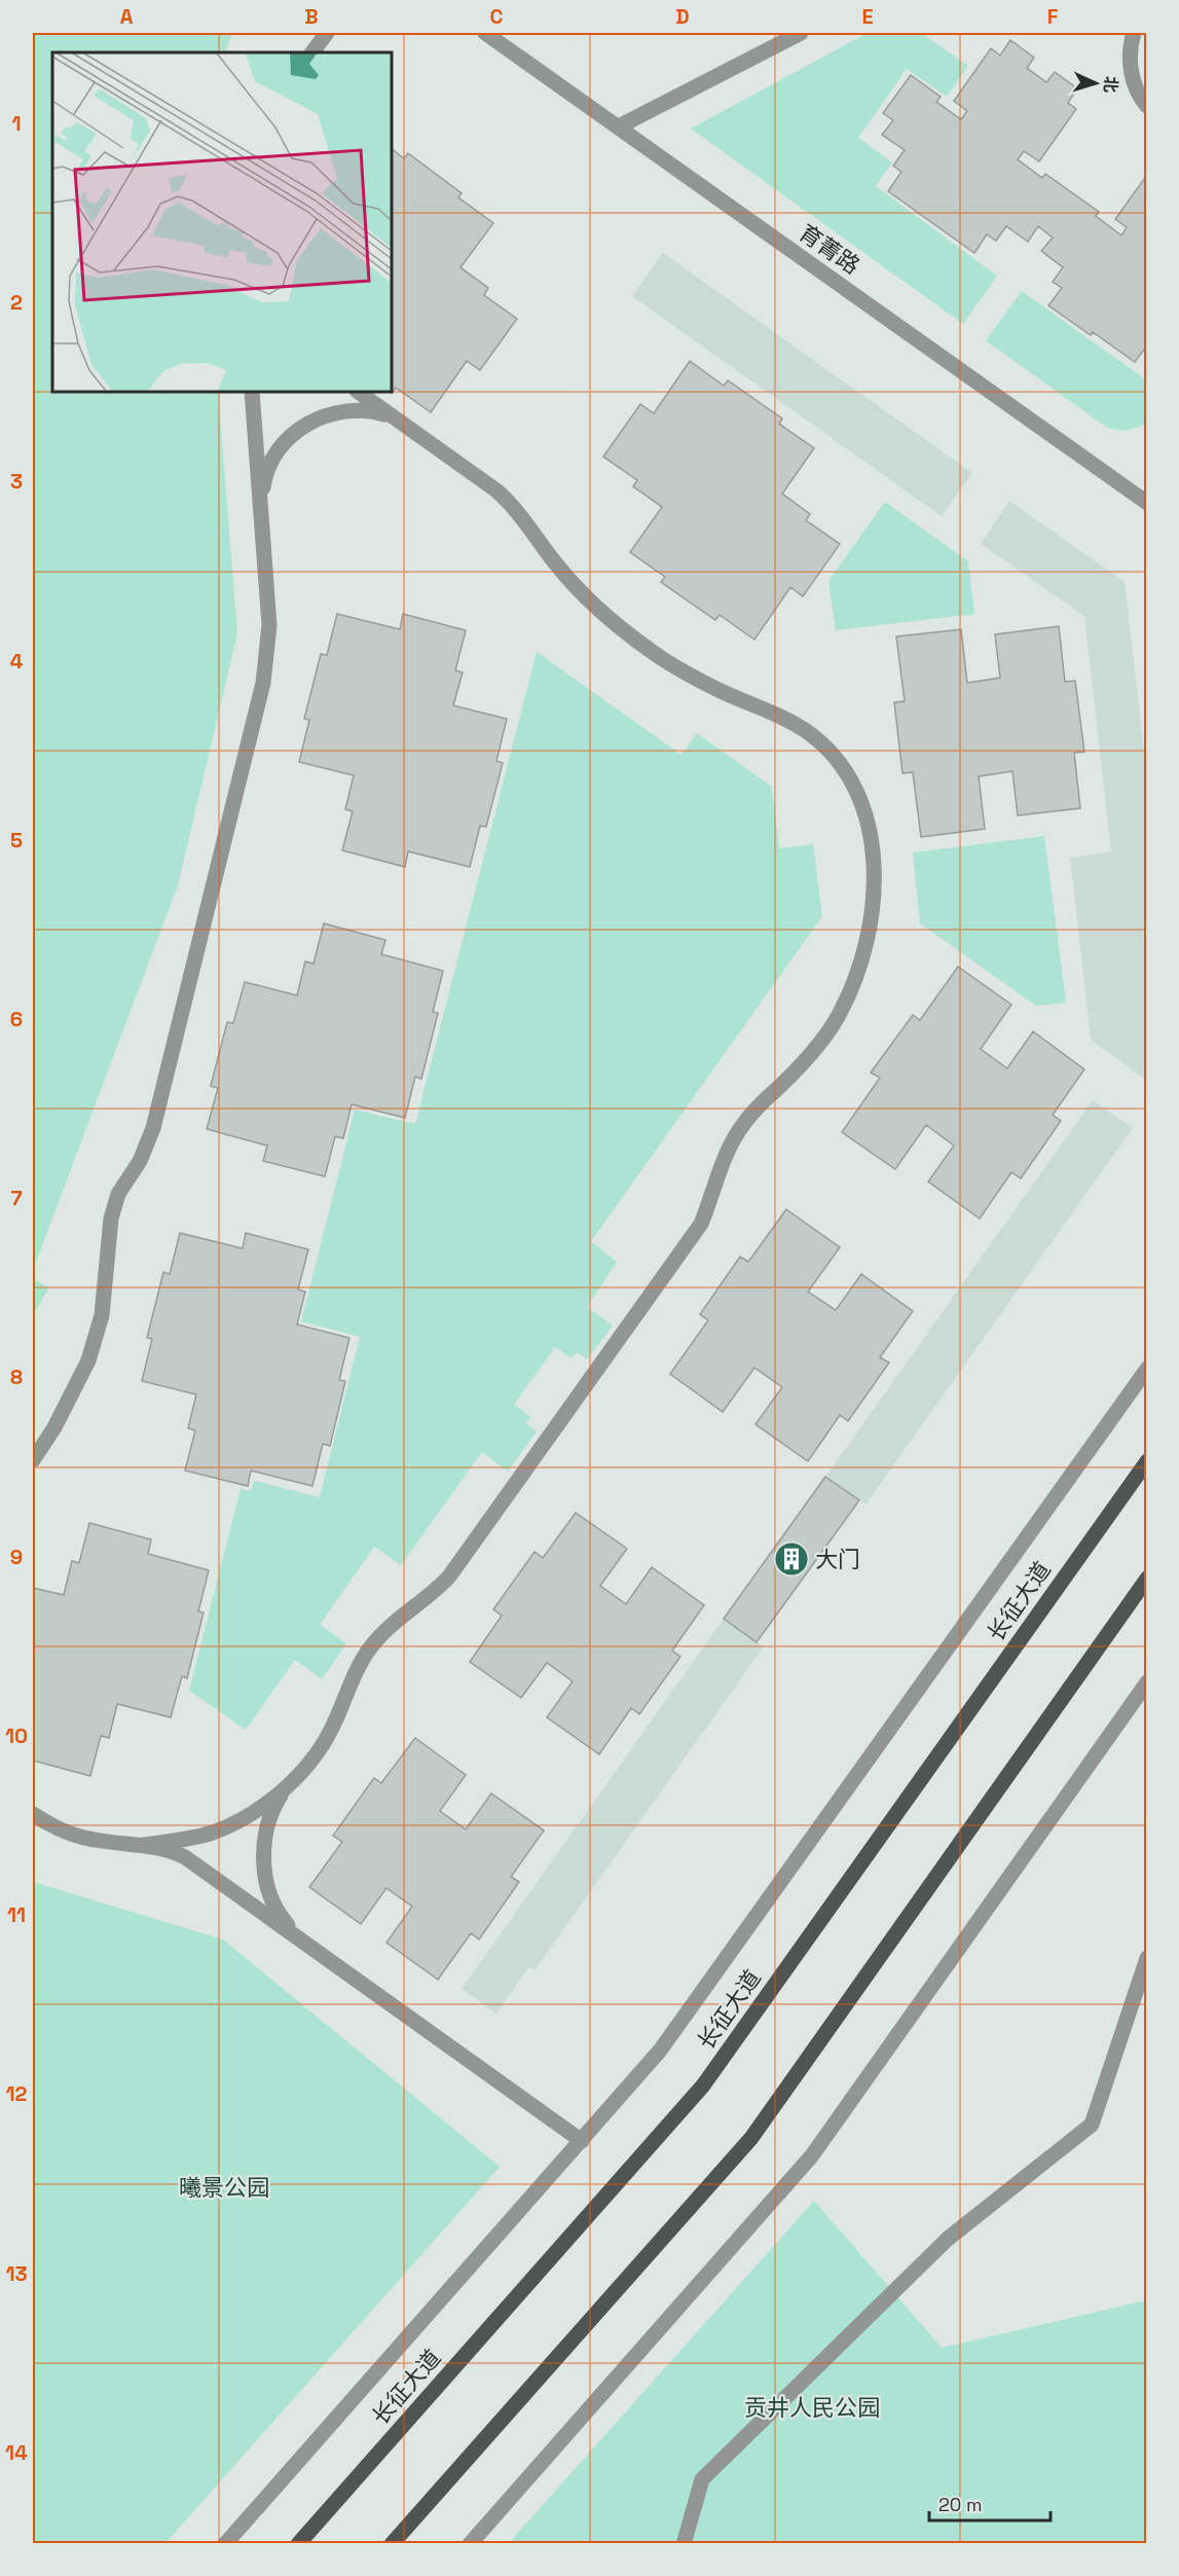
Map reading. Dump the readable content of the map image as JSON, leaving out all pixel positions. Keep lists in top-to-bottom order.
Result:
{
  "streets": {
    "main road": ["长征大道"],
    "street": ["育菁路"]
  },
  "parks": ["曦景公园", "贡井人民公园"],
  "places": {
    "building": ["大门"]
  },
  "scale_bar": "20 m",
  "north": "right",
  "grid": {
    "columns": [
      "A",
      "B",
      "C",
      "D",
      "E",
      "F"
    ],
    "rows": [
      "1",
      "2",
      "3",
      "4",
      "5",
      "6",
      "7",
      "8",
      "9",
      "10",
      "11",
      "12",
      "13",
      "14"
    ]
  }
}
